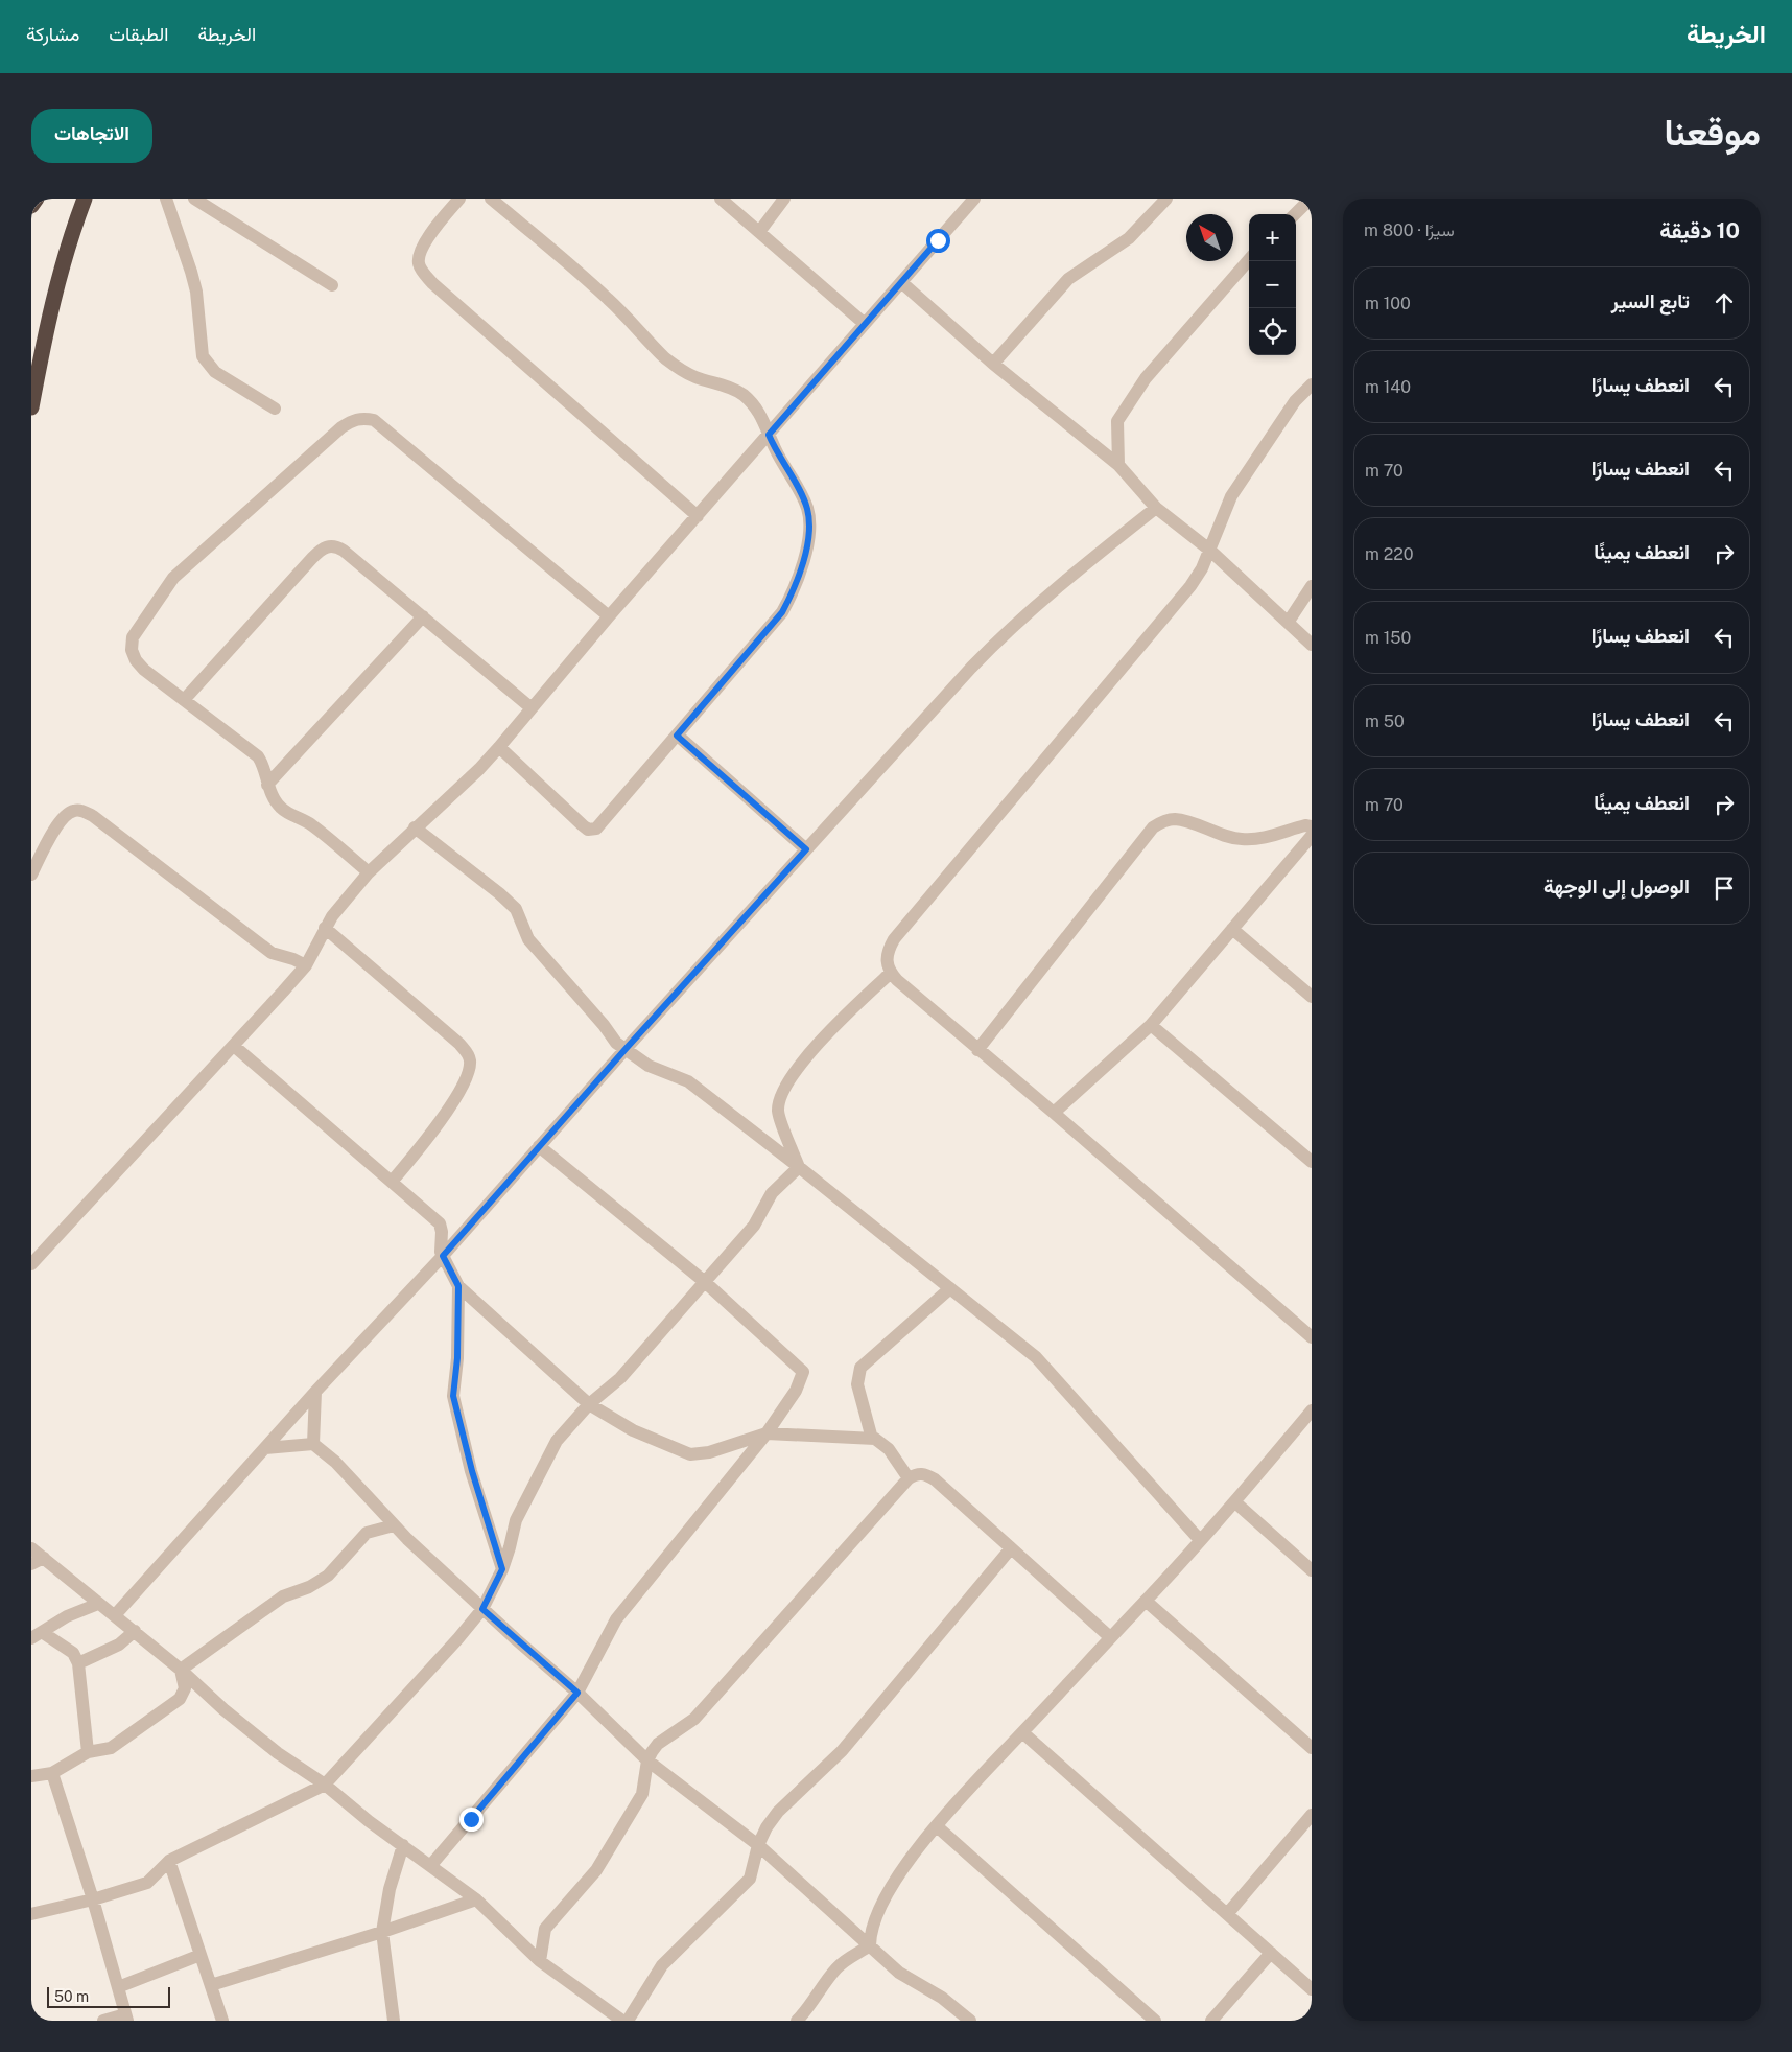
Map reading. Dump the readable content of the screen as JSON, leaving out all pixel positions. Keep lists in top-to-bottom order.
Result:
{
  "scale_bar": "50 m",
  "north": "top left",
  "page": {
    "header": "الخريطة",
    "nav": ["الخريطة", "الطبقات", "مشاركة"],
    "title": "موقعنا",
    "buttons": "الاتجاهات",
    "heading": ["10 دقيقة", "سيرًا · 800 m"],
    "map_buttons": ["+", "−"],
    "list": [
      ["تابع السير", "100 m"],
      ["انعطف يسارًا", "140 m"],
      ["انعطف يسارًا", "70 m"],
      ["انعطف يمينًا", "220 m"],
      ["انعطف يسارًا", "150 m"],
      ["انعطف يسارًا", "50 m"],
      ["انعطف يمينًا", "70 m"],
      "الوصول إلى الوجهة"
    ],
    "scale": "50 m"
  }
}
